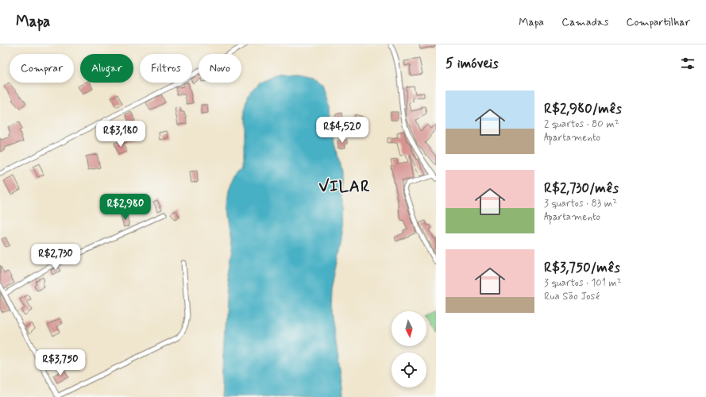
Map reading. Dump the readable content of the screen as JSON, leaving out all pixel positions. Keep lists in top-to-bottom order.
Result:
{
  "districts": ["VILAR"],
  "north": "bottom",
  "page": {
    "header": "Mapa",
    "nav": ["Mapa", "Camadas", "Compartilhar"],
    "heading": "5 imóveis",
    "chip": [
      "Comprar",
      "Alugar",
      "Filtros",
      "Novo"
    ],
    "list": [
      {
        "name": "R$2,980/mês",
        "note": "2 quartos · 80 m² · Apartamento"
      },
      {
        "name": "R$2,730/mês",
        "note": "3 quartos · 83 m² · Apartamento"
      },
      {
        "name": "R$3,750/mês",
        "note": "3 quartos · 101 m² · Rua São José"
      }
    ],
    "price": [
      "R$4,520",
      "R$3,180",
      "R$2,980",
      "R$2,730",
      "R$3,750"
    ]
  }
}
